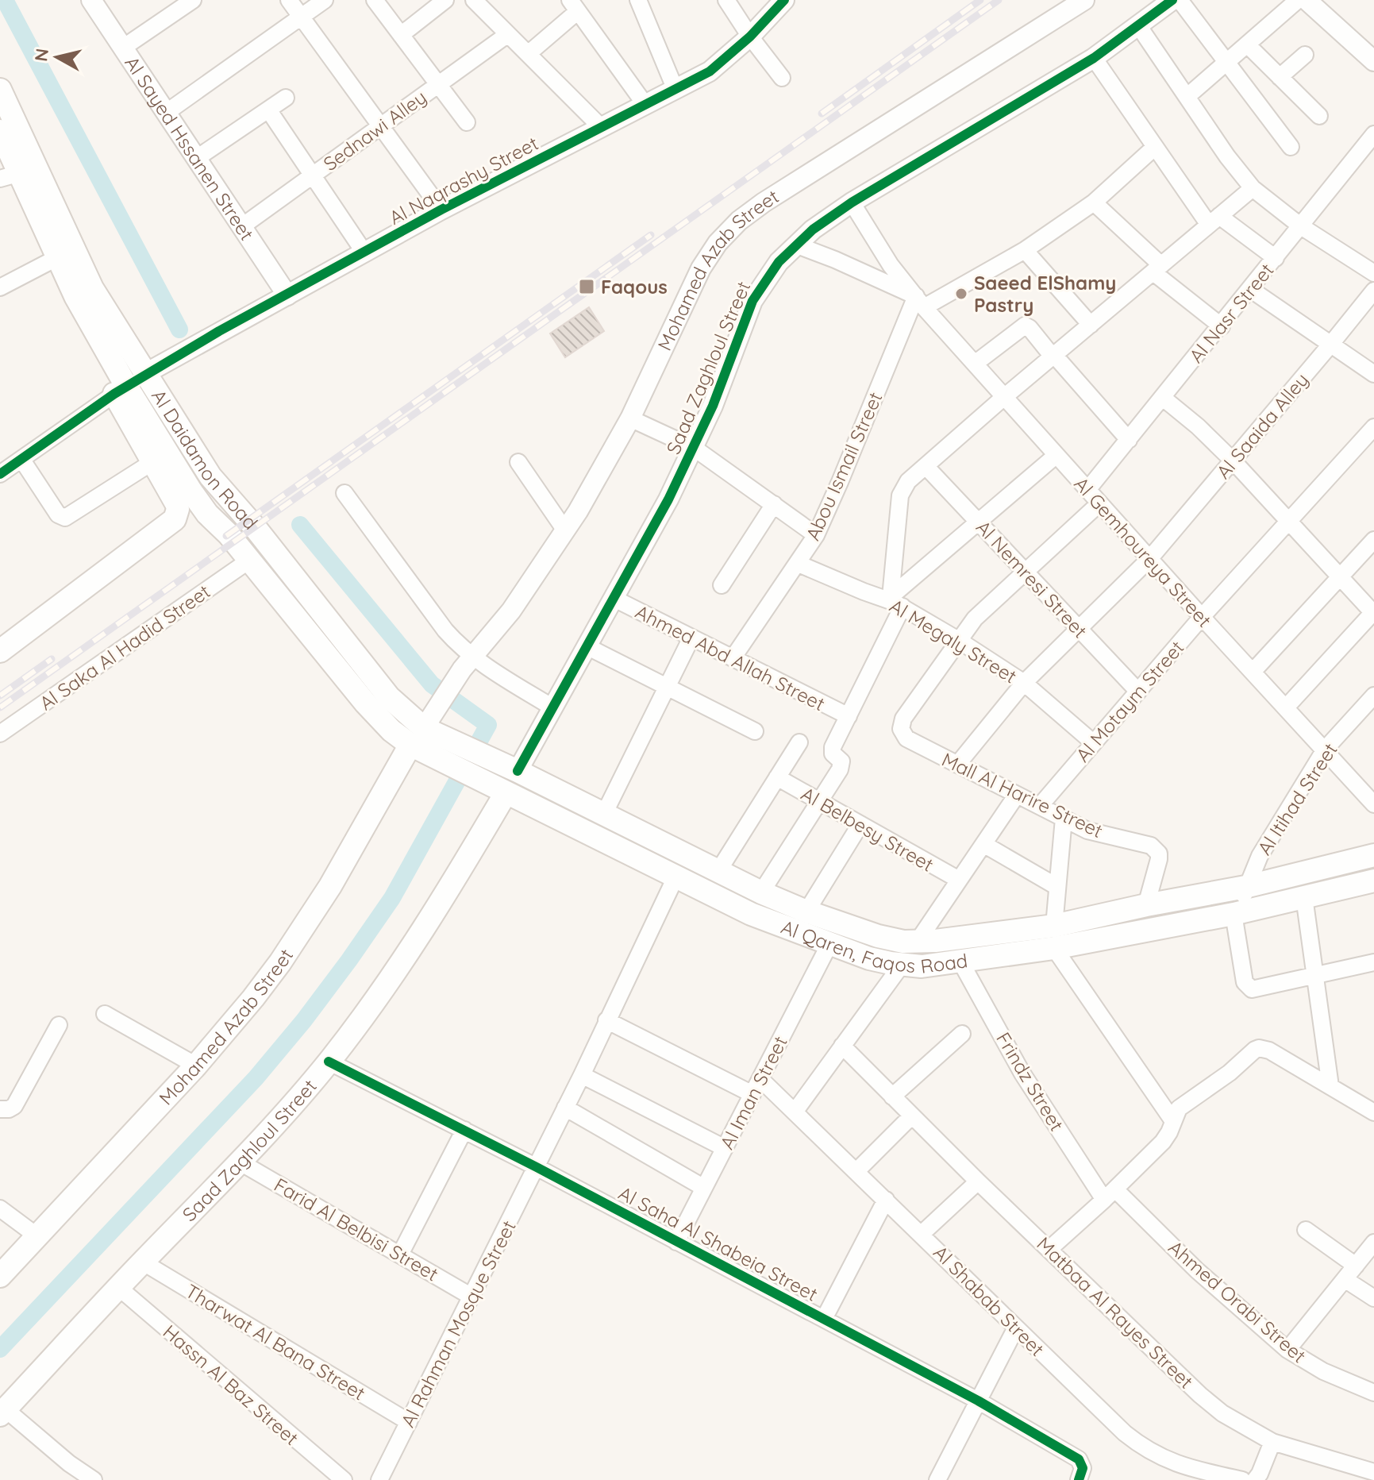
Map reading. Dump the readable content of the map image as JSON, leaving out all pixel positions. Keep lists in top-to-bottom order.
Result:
{
  "streets": {
    "main road": [
      "Mohamed Azab Street",
      "Saad Zaghloul Street",
      "Al Daidamon Road",
      "Al Qaren, Faqos Road"
    ],
    "street": [
      "Sednawi Alley",
      "Al Sayed Hssanen Street",
      "Al Naqrashy Street",
      "Al Nasr Street",
      "Al Saaida Alley",
      "Abou Ismail Street",
      "Al Gemhoureya Street",
      "Al Nemresi Street",
      "Al Megaly Street",
      "Al Saka Al Hadid Street",
      "Ahmed Abd Allah Street",
      "Al Motaym Street",
      "Mall Al Harire Street",
      "Al Itihad Street",
      "Al Belbesy Street",
      "Frindz Street",
      "Al Iman Street",
      "Farid Al Belbisi Street",
      "Al Saha Al Shabeia Street",
      "Al Shabab Street",
      "Ahmed Orabi Street",
      "Matbaa Al Rayes Street",
      "Al Rahman Mosque Street",
      "Tharwat Al Bana Street",
      "Hassn Al Baz Street"
    ]
  },
  "crossings": [
    ["Sednawi Alley", "Al Sayed Hssanen Street"],
    ["Al Sayed Hssanen Street", "Al Naqrashy Street"],
    ["Al Naqrashy Street", "Al Daidamon Road"],
    ["Mohamed Azab Street", "Al Daidamon Road"],
    ["Mohamed Azab Street", "Al Qaren, Faqos Road"],
    ["Al Nasr Street", "Al Gemhoureya Street"],
    ["Saad Zaghloul Street", "Al Gemhoureya Street"],
    ["Saad Zaghloul Street", "Ahmed Abd Allah Street"],
    ["Saad Zaghloul Street", "Al Qaren, Faqos Road"],
    ["Saad Zaghloul Street", "Farid Al Belbisi Street"],
    ["Saad Zaghloul Street", "Al Saha Al Shabeia Street"],
    ["Saad Zaghloul Street", "Tharwat Al Bana Street"],
    ["Saad Zaghloul Street", "Hassn Al Baz Street"],
    ["Al Saaida Alley", "Al Gemhoureya Street"],
    ["Al Saaida Alley", "Al Nemresi Street"],
    ["Al Saaida Alley", "Al Megaly Street"],
    ["Al Saaida Alley", "Mall Al Harire Street"],
    ["Al Daidamon Road", "Al Saka Al Hadid Street"],
    ["Al Daidamon Road", "Al Qaren, Faqos Road"],
    ["Abou Ismail Street", "Al Gemhoureya Street"],
    ["Abou Ismail Street", "Al Megaly Street"],
    ["Abou Ismail Street", "Ahmed Abd Allah Street"],
    ["Al Gemhoureya Street", "Al Motaym Street"],
    ["Al Gemhoureya Street", "Al Itihad Street"],
    ["Al Nemresi Street", "Al Motaym Street"],
    ["Al Megaly Street", "Al Motaym Street"],
    ["Al Megaly Street", "Mall Al Harire Street"],
    ["Al Motaym Street", "Mall Al Harire Street"],
    ["Mall Al Harire Street", "Al Qaren, Faqos Road"],
    ["Al Itihad Street", "Al Qaren, Faqos Road"],
    ["Al Qaren, Faqos Road", "Frindz Street"],
    ["Al Qaren, Faqos Road", "Al Iman Street"],
    ["Al Qaren, Faqos Road", "Al Rahman Mosque Street"],
    ["Frindz Street", "Ahmed Orabi Street"],
    ["Al Iman Street", "Al Saha Al Shabeia Street"],
    ["Al Iman Street", "Al Shabab Street"],
    ["Farid Al Belbisi Street", "Al Rahman Mosque Street"],
    ["Al Saha Al Shabeia Street", "Al Rahman Mosque Street"],
    ["Al Rahman Mosque Street", "Tharwat Al Bana Street"]
  ],
  "places": {
    "transit": ["Faqous"],
    "other": ["Saeed ElShamy Pastry"]
  },
  "north": "left"
}
